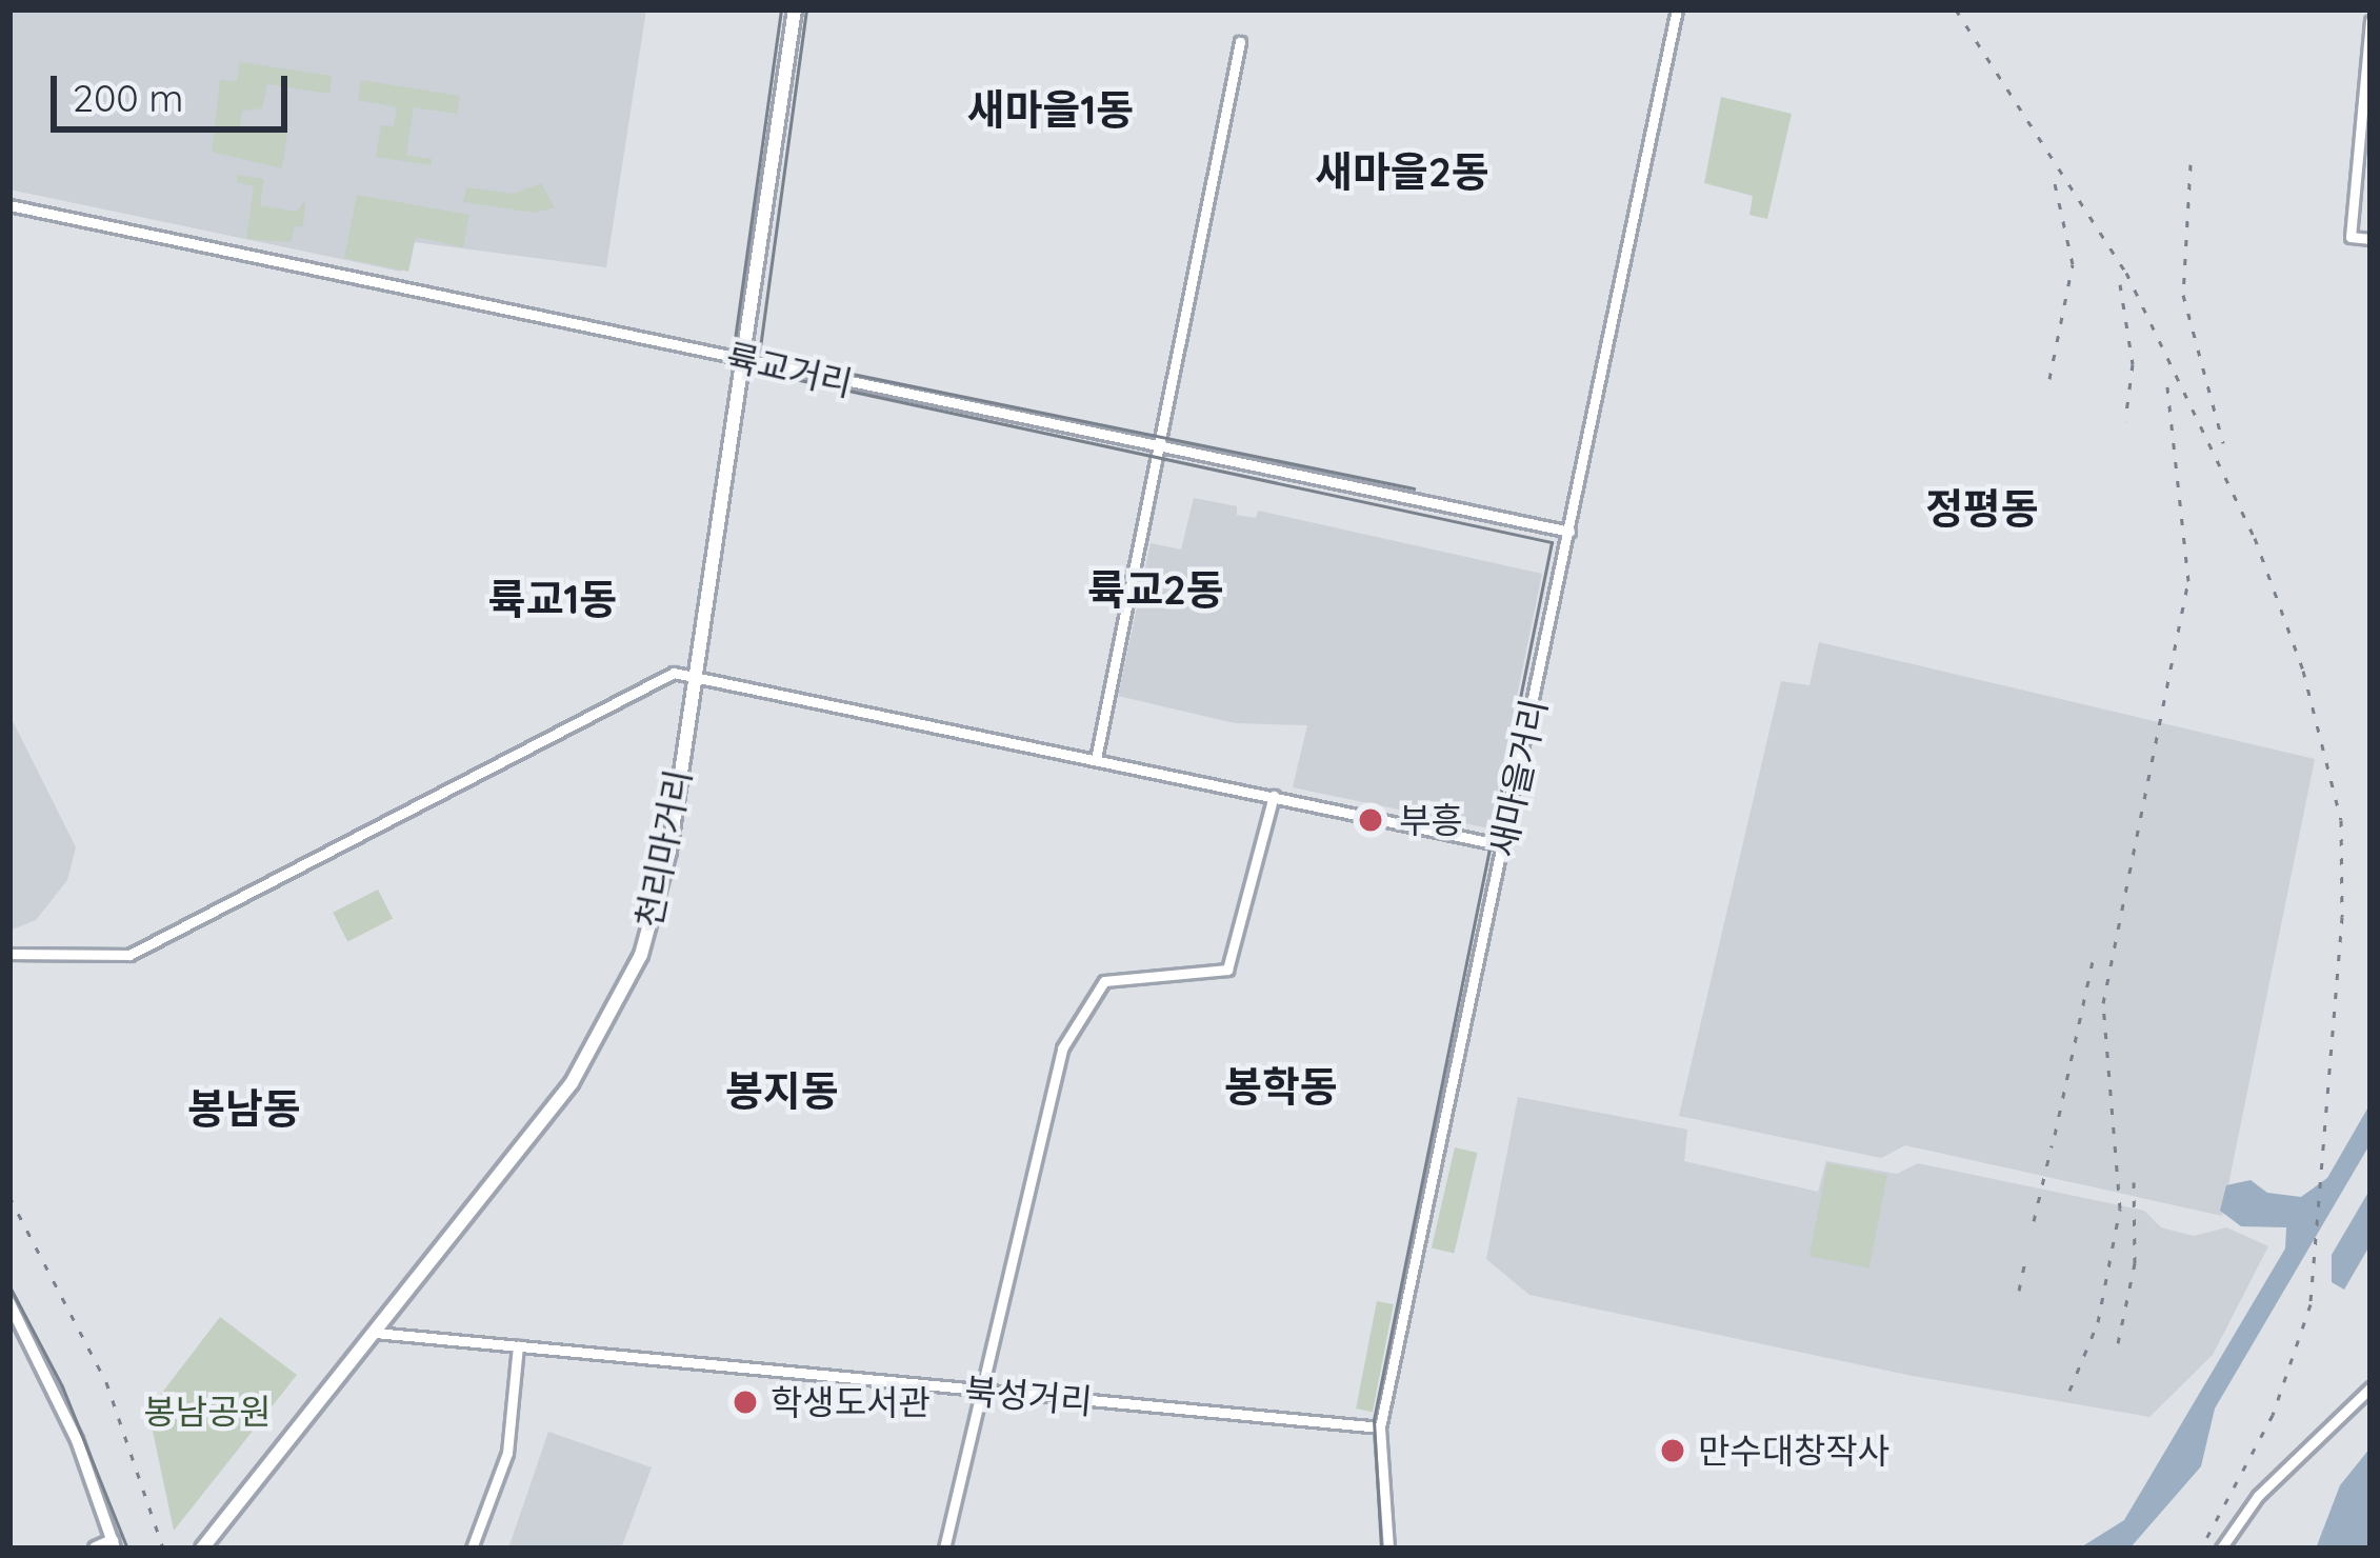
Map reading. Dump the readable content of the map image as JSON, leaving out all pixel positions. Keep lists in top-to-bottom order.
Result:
{
  "streets": {
    "highway": ["천리마거리"],
    "street": ["륙교거리", "새마을거리", "북성거리"]
  },
  "crossings": [
    ["륙교거리", "새마을거리"],
    ["륙교거리", "천리마거리"],
    ["새마을거리", "북성거리"],
    ["천리마거리", "북성거리"]
  ],
  "districts": [
    "새마을1동",
    "새마을2동",
    "정평동",
    "륙교2동",
    "륙교1동",
    "봉학동",
    "봉지동",
    "봉남동"
  ],
  "parks": ["봉남공원"],
  "places": ["부흥", "학생도서관", "만수대창작사"],
  "scale_bar": "200 m"
}
